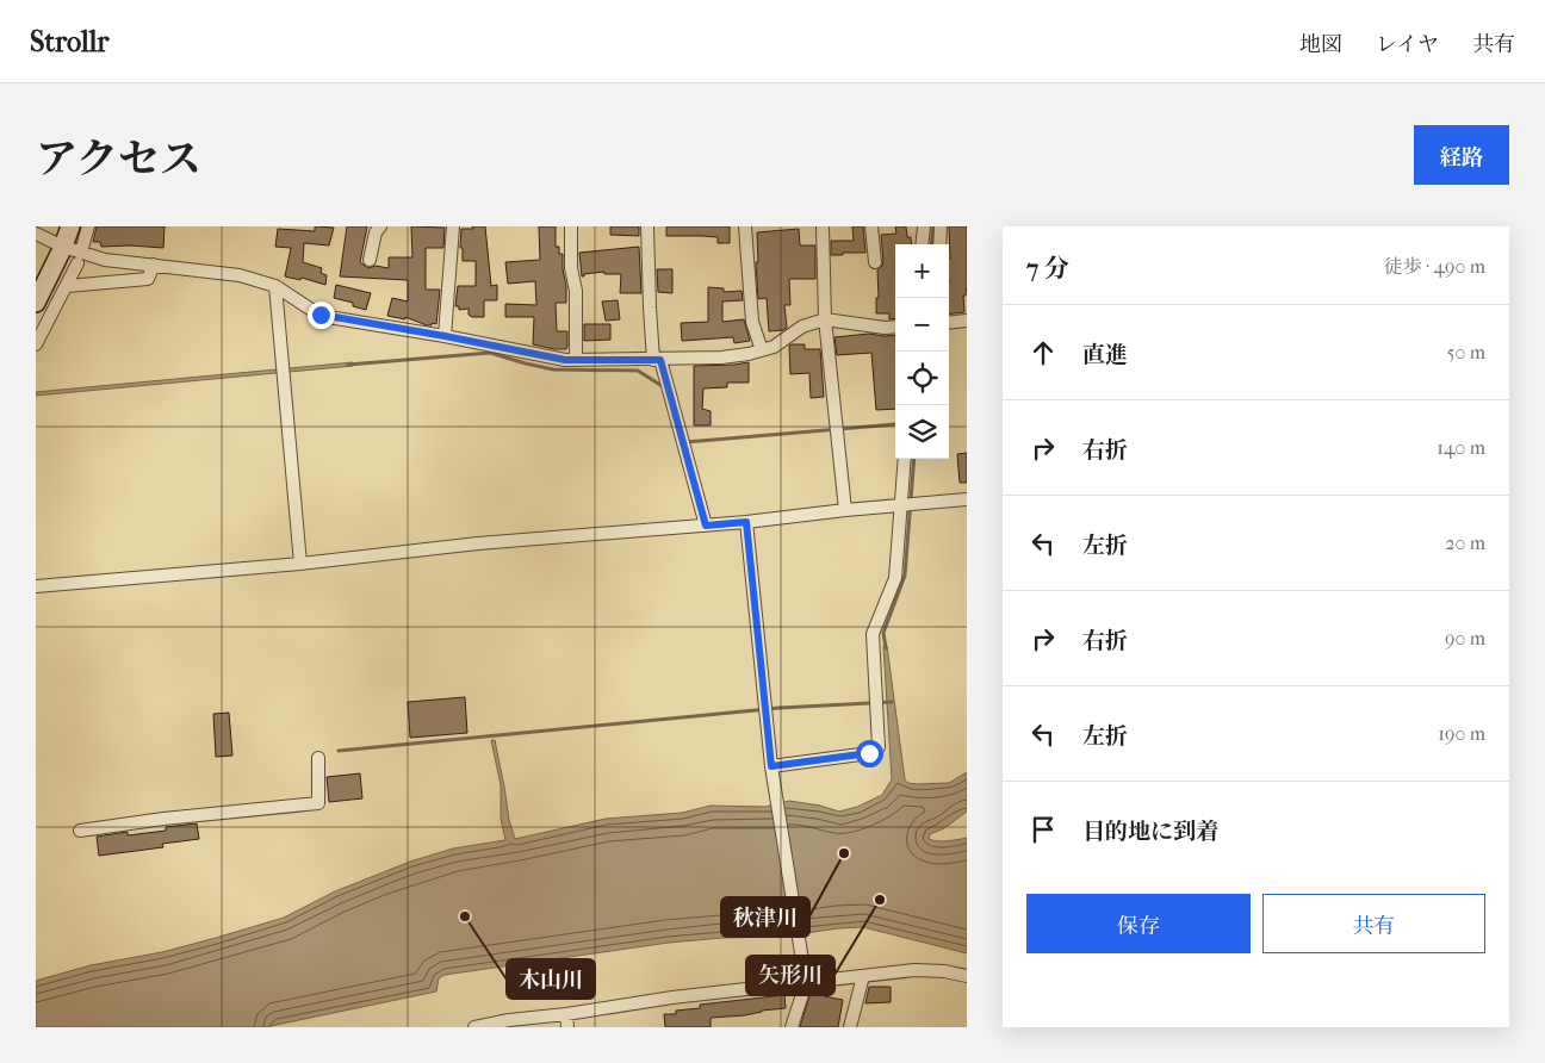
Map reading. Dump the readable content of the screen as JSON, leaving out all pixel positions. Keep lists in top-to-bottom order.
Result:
{
  "places": ["秋津川", "矢形川", "木山川"],
  "page": {
    "header": "Strollr",
    "nav": ["地図", "レイヤ", "共有"],
    "title": "アクセス",
    "buttons": [
      "経路",
      ["保存", "共有"]
    ],
    "heading": ["7 分", "徒歩 · 490 m"],
    "map_buttons": ["+", "−"],
    "list": [
      ["直進", "50 m"],
      ["右折", "140 m"],
      ["左折", "20 m"],
      ["右折", "90 m"],
      ["左折", "190 m"],
      "目的地に到着"
    ]
  }
}
